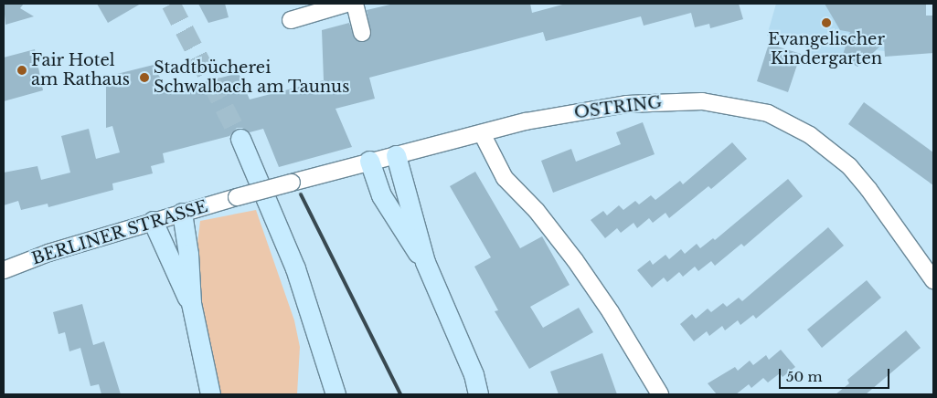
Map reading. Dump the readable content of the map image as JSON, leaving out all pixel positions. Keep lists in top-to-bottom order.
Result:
{
  "streets": {
    "street": ["OSTRING", "BERLINER STRASSE"]
  },
  "crossings": [
    ["OSTRING", "BERLINER STRASSE"]
  ],
  "places": ["Evangelischer Kindergarten", "Fair Hotel am Rathaus", "Stadtbücherei Schwalbach am Taunus"],
  "scale_bar": "50 m"
}
